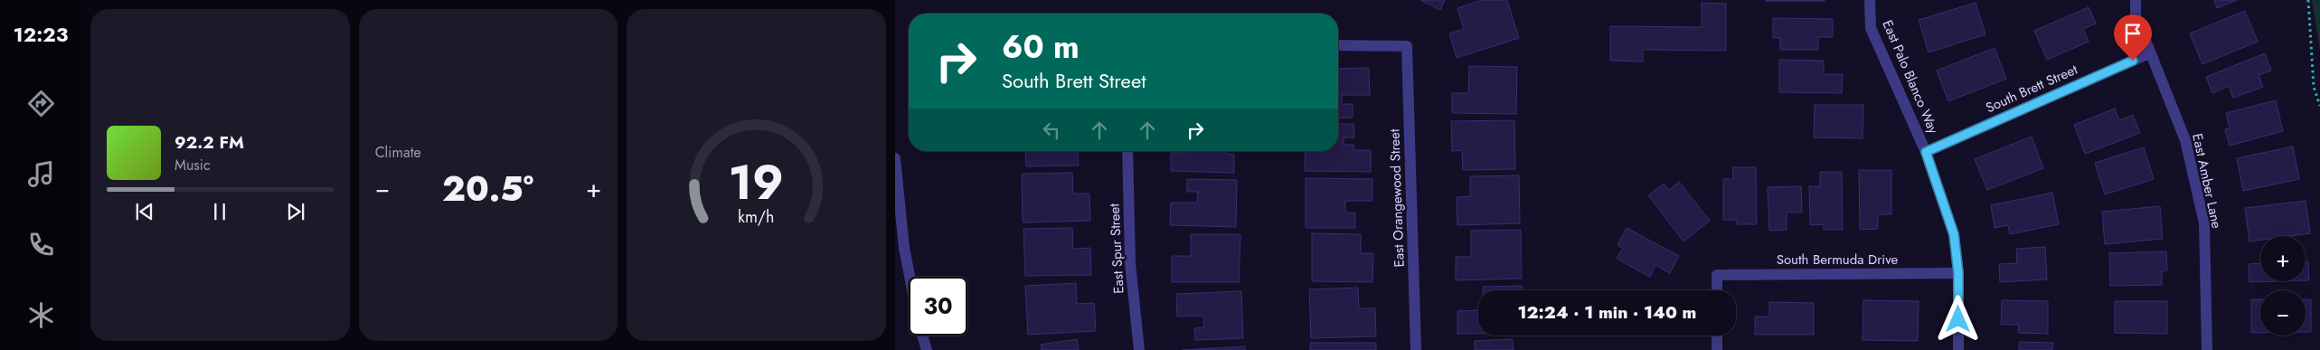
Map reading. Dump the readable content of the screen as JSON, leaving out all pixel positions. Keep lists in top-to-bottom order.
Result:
{
  "streets": {
    "street": [
      "East Palo Blanco Way",
      "South Brett Street",
      "East Amber Lane",
      "East Orangewood Street",
      "East Spur Street",
      "South Bermuda Drive"
    ]
  },
  "crossings": [
    ["East Palo Blanco Way", "South Brett Street"],
    ["East Palo Blanco Way", "South Bermuda Drive"],
    ["South Brett Street", "East Amber Lane"]
  ],
  "page": {
    "tabs": "12:23",
    "tile": "Climate",
    "turn": ["60 m", "South Brett Street"],
    "song": ["92.2 FM", "Music"],
    "heat": ["−", "20.5°", "+"],
    "map_buttons": ["+", "−"],
    "limit": "30",
    "trip": "12:24 · 1 min · 140 m",
    "gauge": ["19", "km/h"]
  }
}
